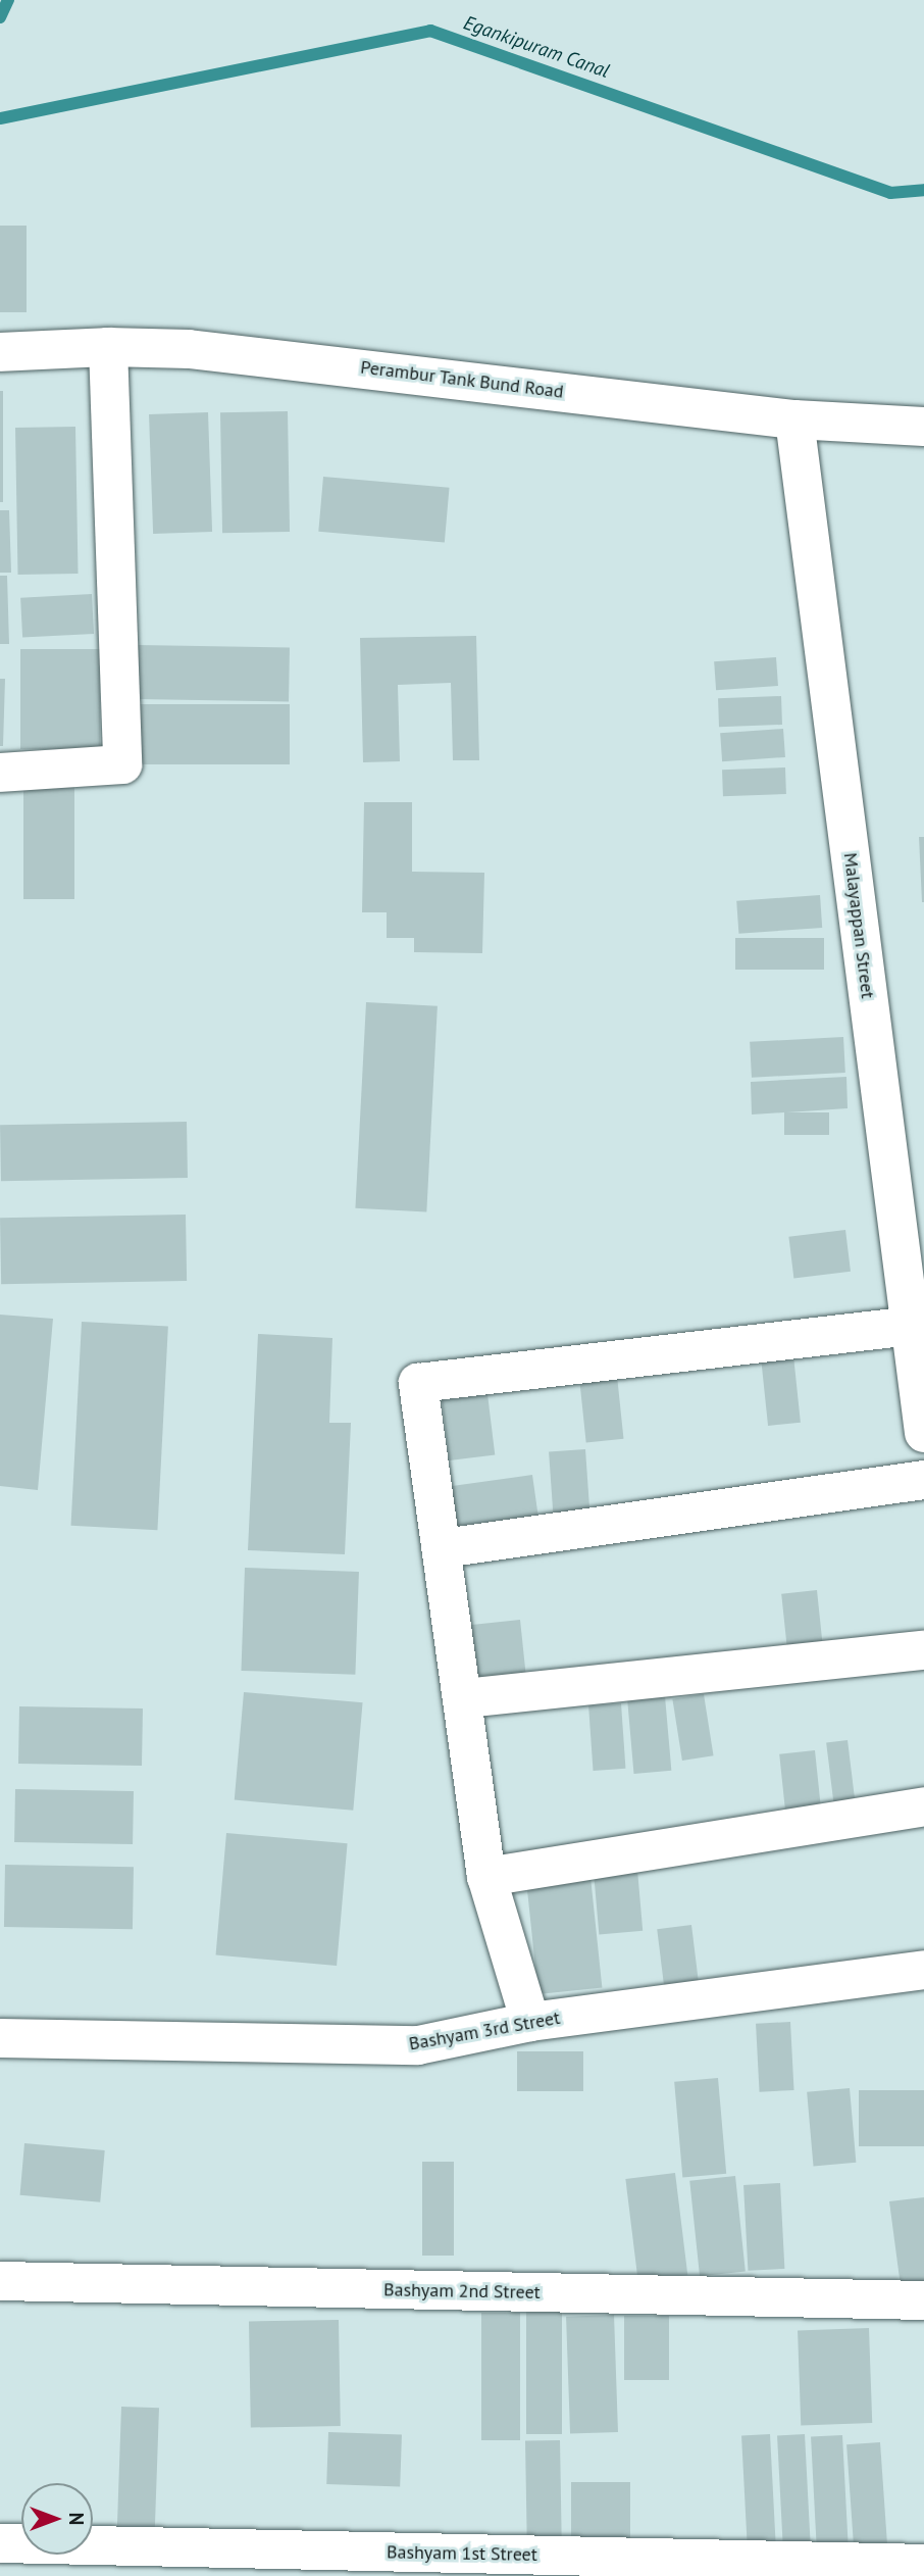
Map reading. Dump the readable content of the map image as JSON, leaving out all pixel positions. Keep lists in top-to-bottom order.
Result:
{
  "streets": {
    "street": [
      "Perambur Tank Bund Road",
      "Malayappan Street",
      "Bashyam 3rd Street",
      "Bashyam 2nd Street",
      "Bashyam 1st Street"
    ]
  },
  "crossings": [
    ["Perambur Tank Bund Road", "Malayappan Street"]
  ],
  "water": ["Egankipuram Canal"],
  "north": "right"
}
